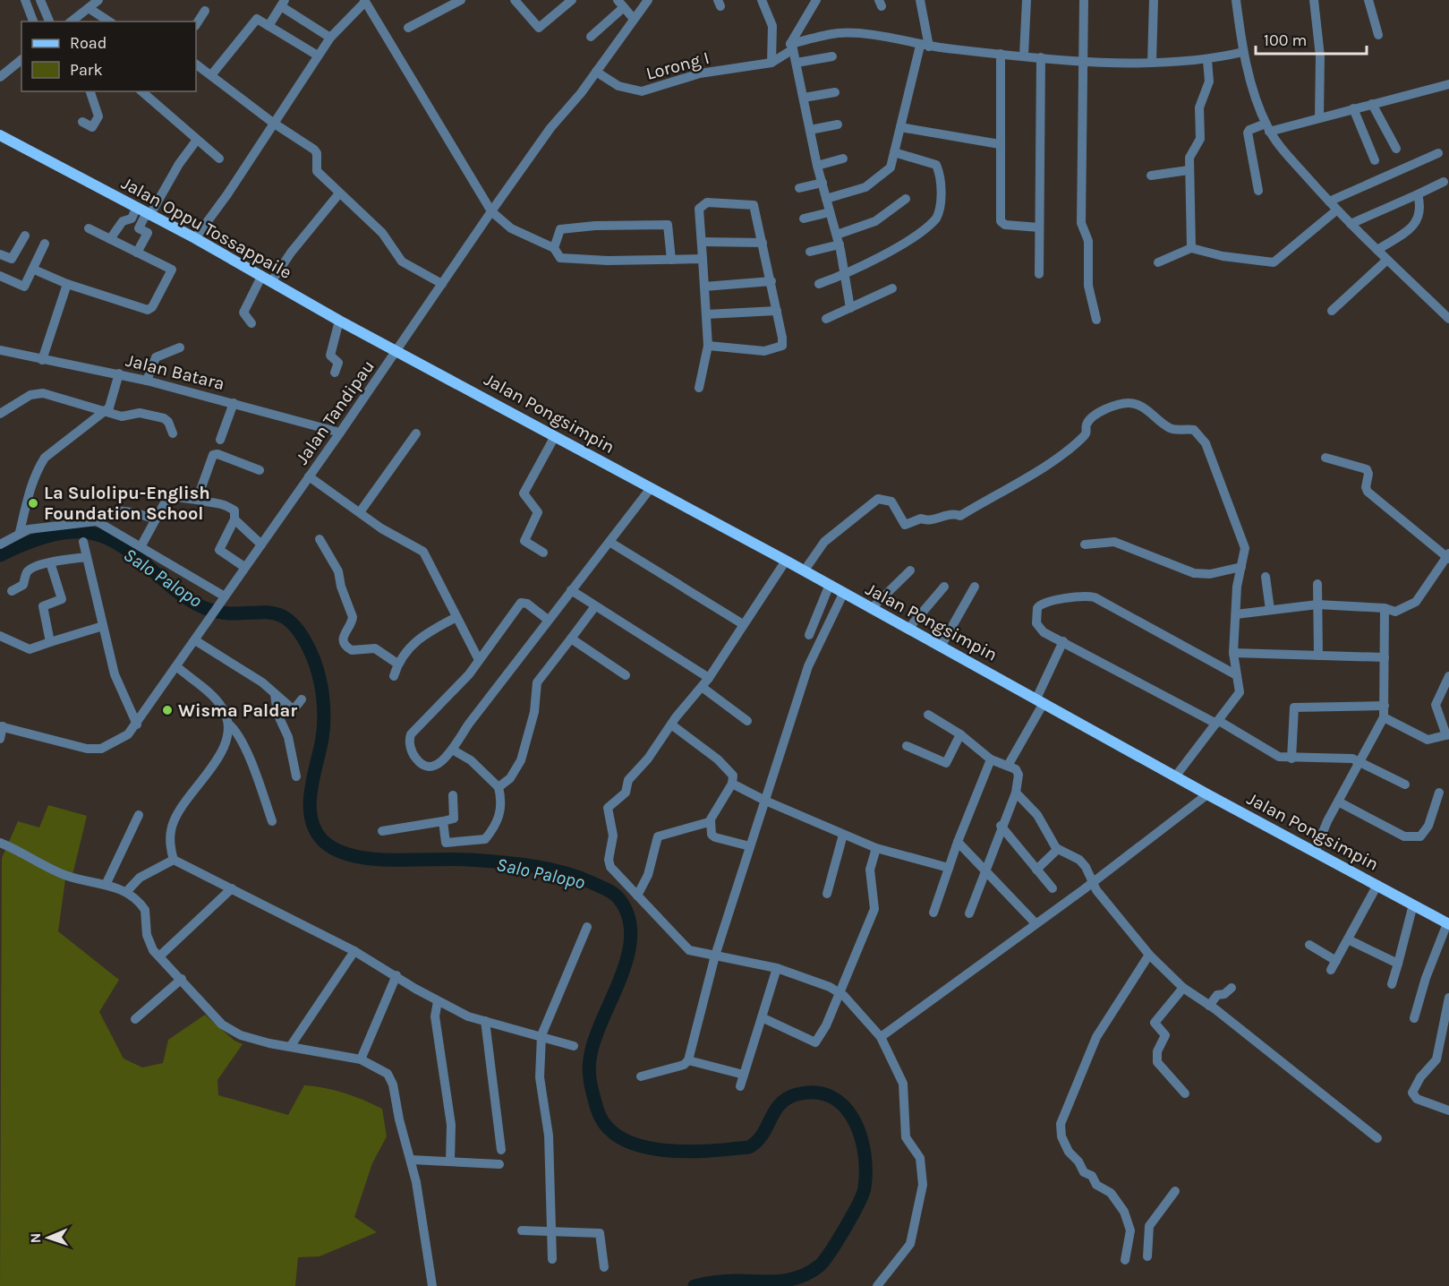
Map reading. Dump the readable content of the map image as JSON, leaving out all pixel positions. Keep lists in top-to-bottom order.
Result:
{
  "streets": {
    "main road": ["Jalan Oppu Tossappaile", "Jalan Pongsimpin"],
    "street": ["Lorong I", "Jalan Batara", "Jalan Tandipau"]
  },
  "crossings": [
    ["Lorong I", "Jalan Tandipau"],
    ["Jalan Oppu Tossappaile", "Jalan Tandipau"],
    ["Jalan Oppu Tossappaile", "Jalan Pongsimpin"],
    ["Jalan Batara", "Jalan Tandipau"],
    ["Jalan Tandipau", "Jalan Pongsimpin"]
  ],
  "water": ["Salo Palopo"],
  "places": ["La Sulolipu-English Foundation School", "Wisma Paldar"],
  "legend": ["Road", "Park"],
  "scale_bar": "100 m",
  "north": "left"
}
